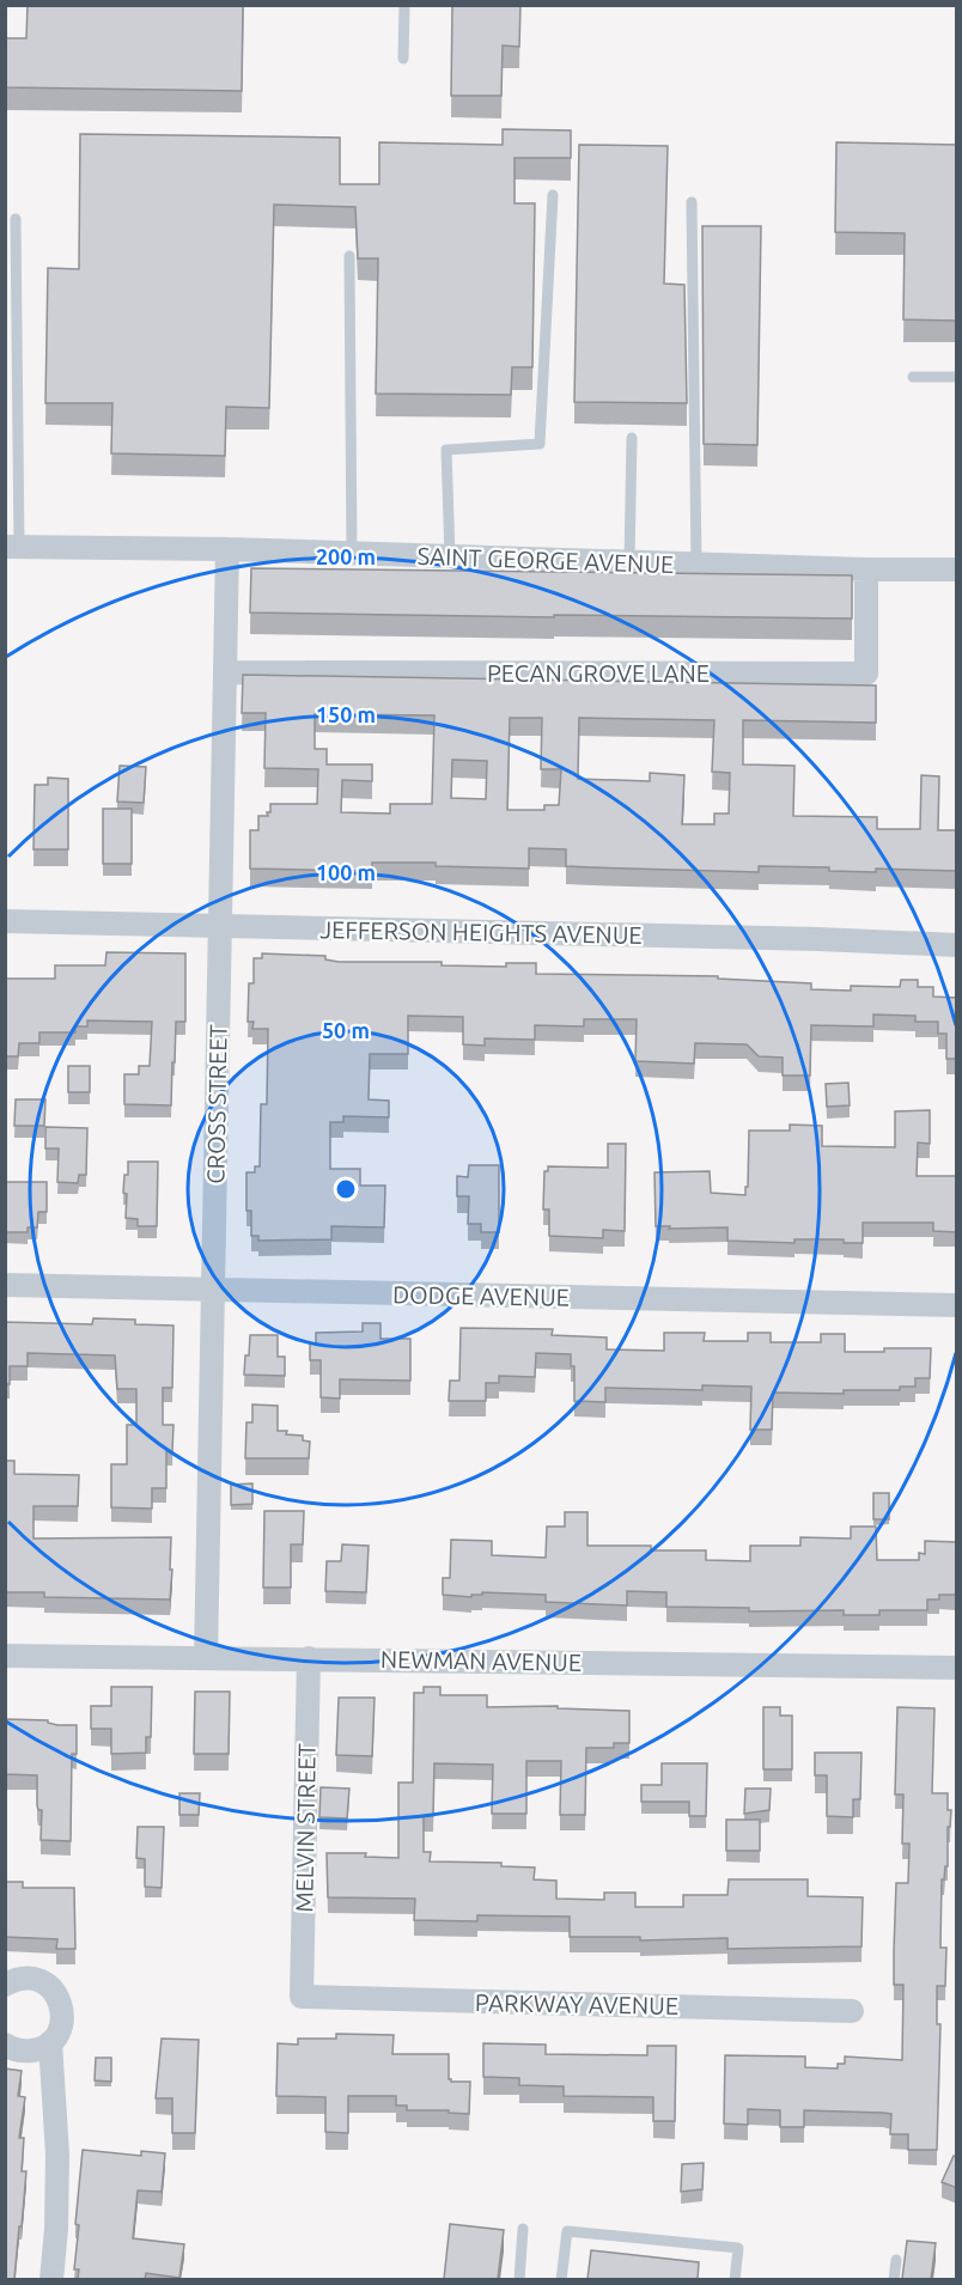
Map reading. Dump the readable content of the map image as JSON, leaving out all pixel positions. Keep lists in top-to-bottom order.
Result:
{
  "streets": {
    "street": [
      "SAINT GEORGE AVENUE",
      "PECAN GROVE LANE",
      "JEFFERSON HEIGHTS AVENUE",
      "CROSS STREET",
      "DODGE AVENUE",
      "NEWMAN AVENUE",
      "MELVIN STREET",
      "PARKWAY AVENUE"
    ]
  },
  "crossings": [
    ["SAINT GEORGE AVENUE", "PECAN GROVE LANE"],
    ["SAINT GEORGE AVENUE", "CROSS STREET"],
    ["PECAN GROVE LANE", "CROSS STREET"],
    ["JEFFERSON HEIGHTS AVENUE", "CROSS STREET"],
    ["CROSS STREET", "DODGE AVENUE"],
    ["CROSS STREET", "NEWMAN AVENUE"],
    ["NEWMAN AVENUE", "MELVIN STREET"],
    ["MELVIN STREET", "PARKWAY AVENUE"]
  ],
  "rings": [
    "200 m",
    "150 m",
    "100 m",
    "50 m"
  ]
}
